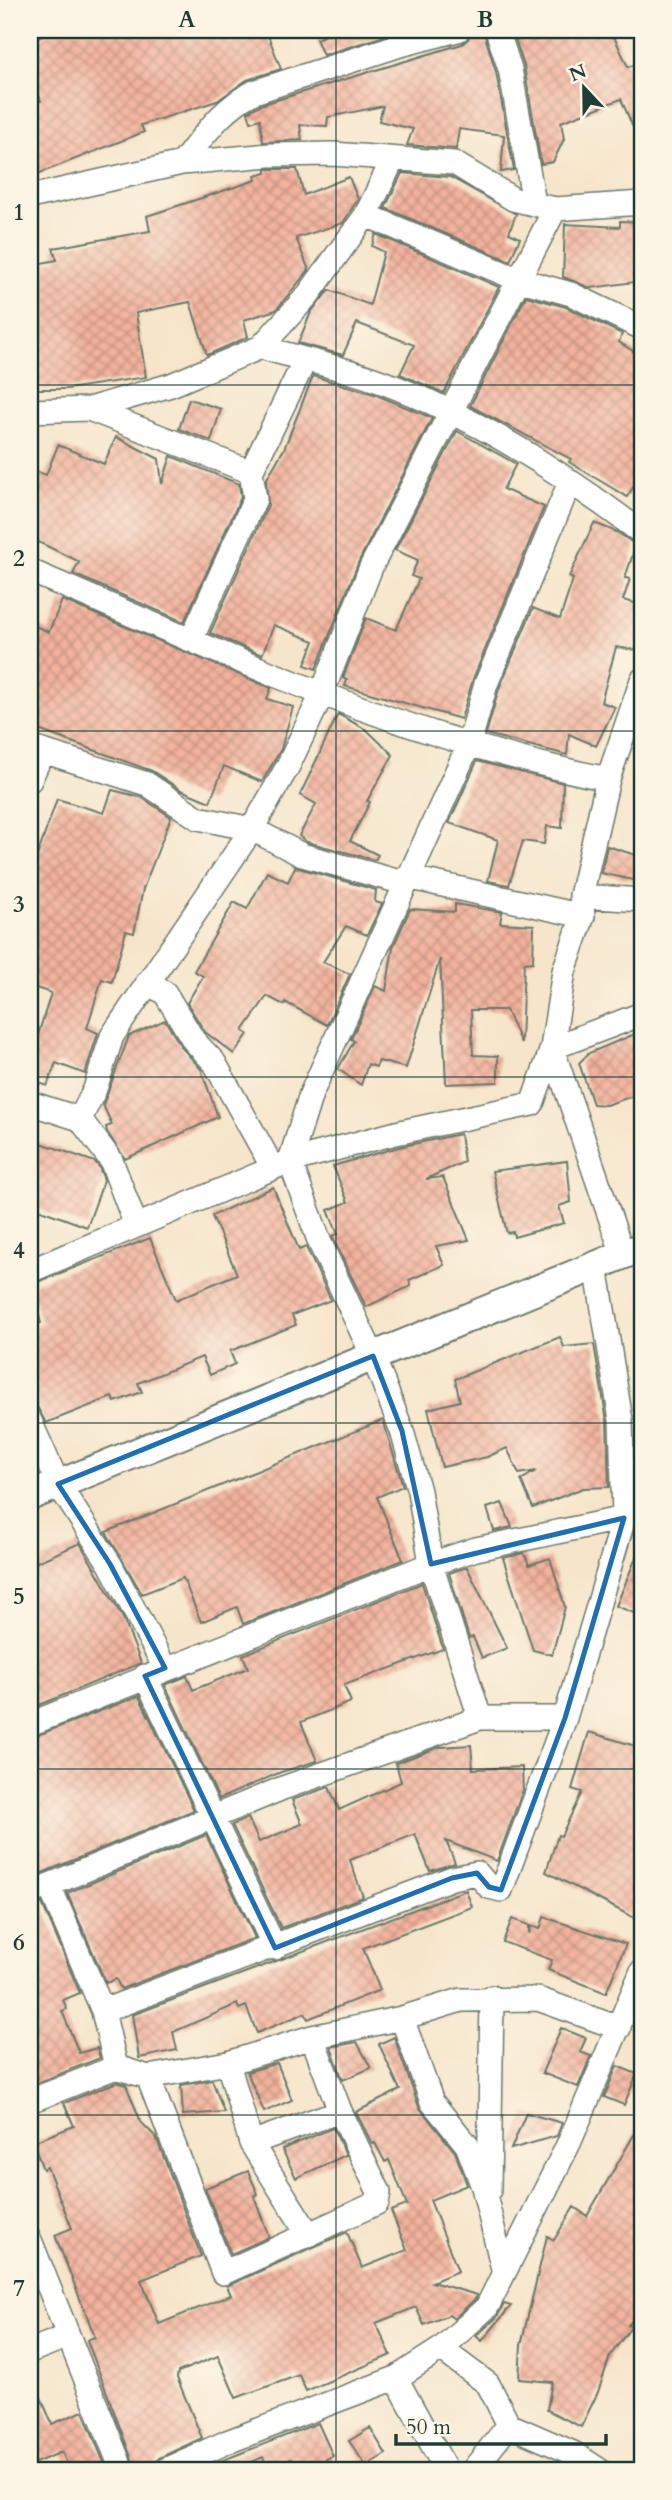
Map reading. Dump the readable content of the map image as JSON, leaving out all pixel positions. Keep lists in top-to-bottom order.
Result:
{
  "scale_bar": "50 m",
  "north": "top",
  "grid": {
    "columns": ["A", "B"],
    "rows": [
      "1",
      "2",
      "3",
      "4",
      "5",
      "6",
      "7"
    ]
  }
}
